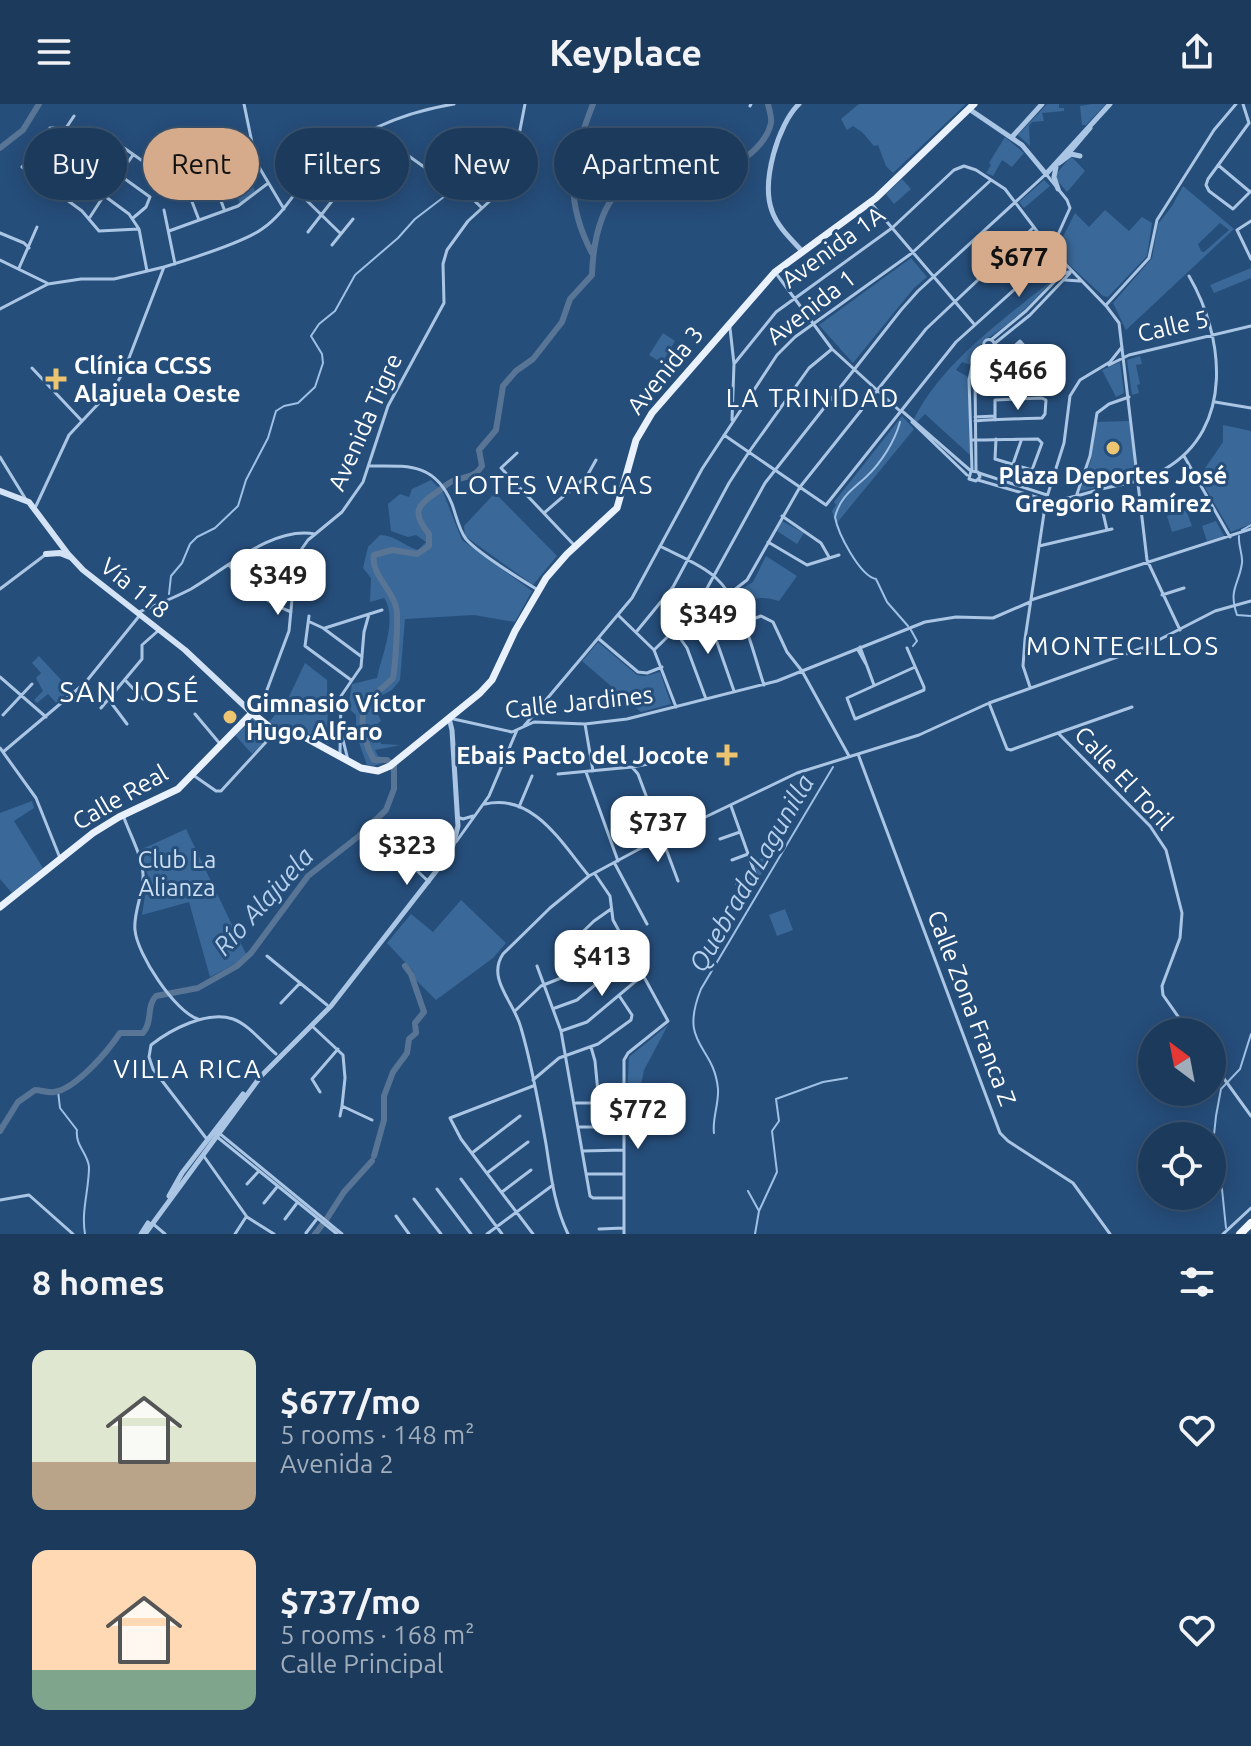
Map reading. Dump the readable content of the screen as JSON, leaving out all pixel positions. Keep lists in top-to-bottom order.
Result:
{
  "streets": {
    "main road": ["Avenida 3", "Vía 118", "Calle Real"],
    "street": [
      "Avenida 1A",
      "Avenida 1",
      "Calle 5",
      "Avenida Tigre",
      "Calle Jardines",
      "Calle El Toril",
      "Calle Zona Franca Z"
    ]
  },
  "crossings": [
    ["Avenida 1A", "Avenida 1"],
    ["Avenida 1", "Calle Jardines"],
    ["Avenida 3", "Avenida Tigre"],
    ["Avenida 3", "Vía 118"],
    ["Avenida 3", "Calle Jardines"],
    ["Avenida 3", "Calle Real"],
    ["Avenida Tigre", "Vía 118"],
    ["Avenida Tigre", "Calle Real"],
    ["Vía 118", "Calle Real"]
  ],
  "districts": [
    "LA TRINIDAD",
    "LOTES VARGAS",
    "MONTECILLOS",
    "SAN JOSÉ",
    "VILLA RICA"
  ],
  "water": ["Quebrada Lagunilla", "Río Alajuela"],
  "parks": ["Club La Alianza"],
  "places": {
    "health": ["Clínica CCSS Alajuela Oeste", "Ebais Pacto del Jocote"],
    "other": ["Plaza Deportes José Gregorio Ramírez", "Gimnasio Víctor Hugo Alfaro"]
  },
  "north": "top left",
  "page": {
    "header": "Keyplace",
    "chip": [
      "Buy",
      "Rent",
      "Filters",
      "New",
      "Apartment"
    ],
    "price": [
      "$677",
      "$466",
      "$349",
      "$349",
      "$737",
      "$323",
      "$413",
      "$772"
    ],
    "heading": "8 homes",
    "list": [
      {
        "name": "$677/mo",
        "note": "5 rooms · 148 m² · Avenida 2"
      },
      {
        "name": "$737/mo",
        "note": "5 rooms · 168 m² · Calle Principal"
      }
    ]
  }
}
